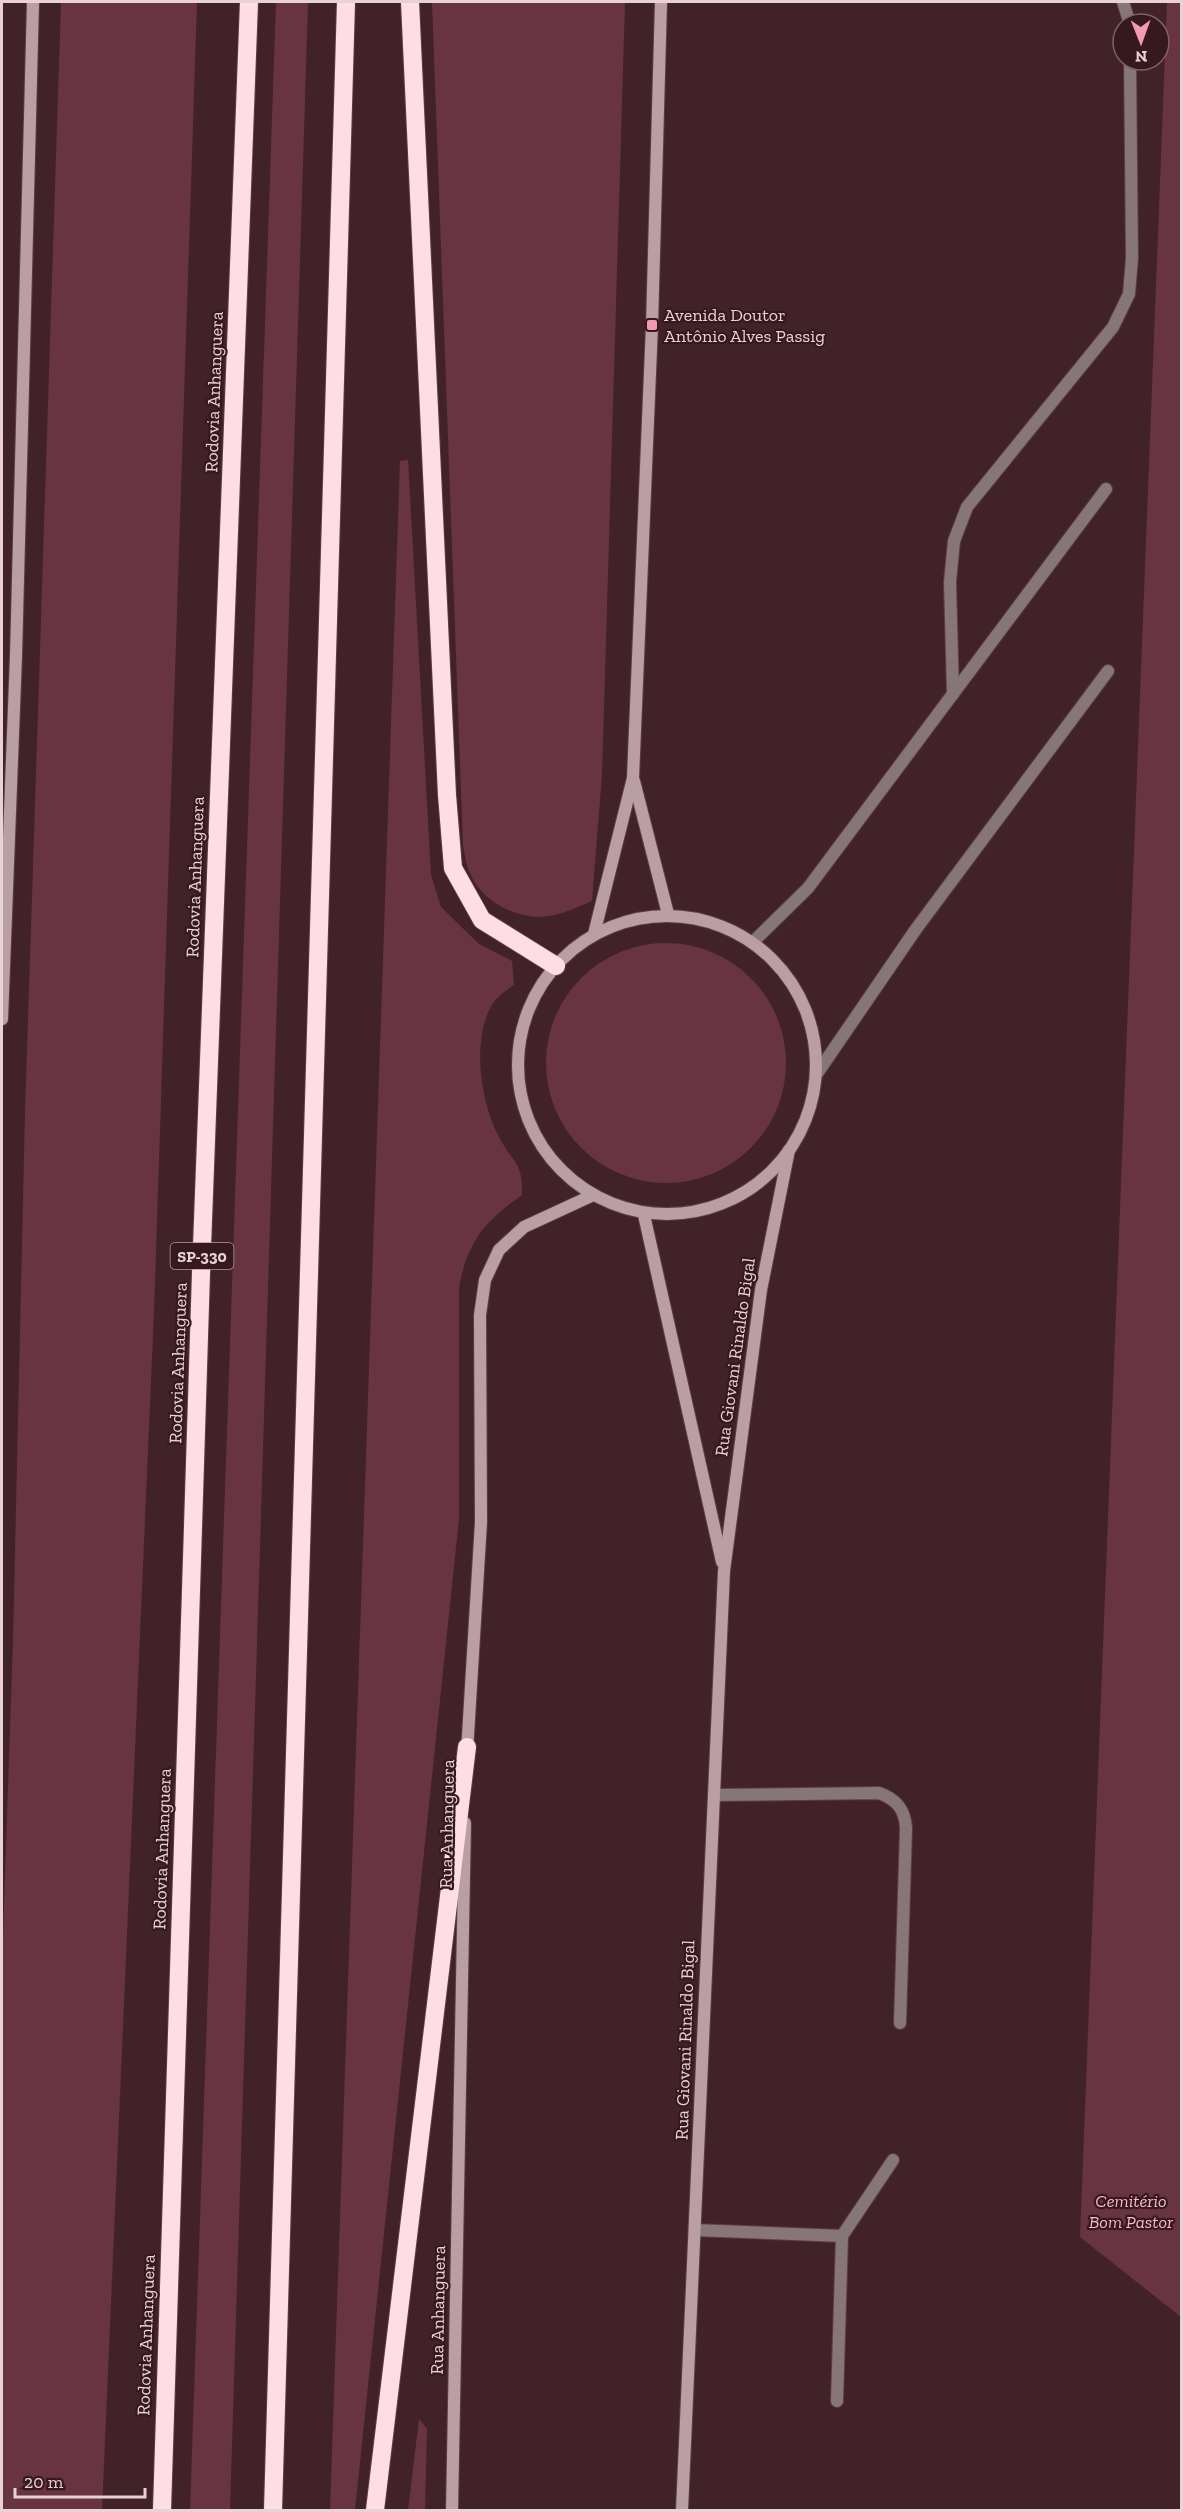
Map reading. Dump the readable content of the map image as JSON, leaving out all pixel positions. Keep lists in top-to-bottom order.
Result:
{
  "streets": {
    "highway": ["Rodovia Anhanguera", "SP-330"],
    "street": ["Rua Giovani Rinaldo Bigal", "Rua Anhanguera"]
  },
  "parks": ["Cemitério Bom Pastor"],
  "places": {
    "transit": ["Avenida Doutor Antônio Alves Passig"]
  },
  "scale_bar": "20 m",
  "north": "bottom"
}
